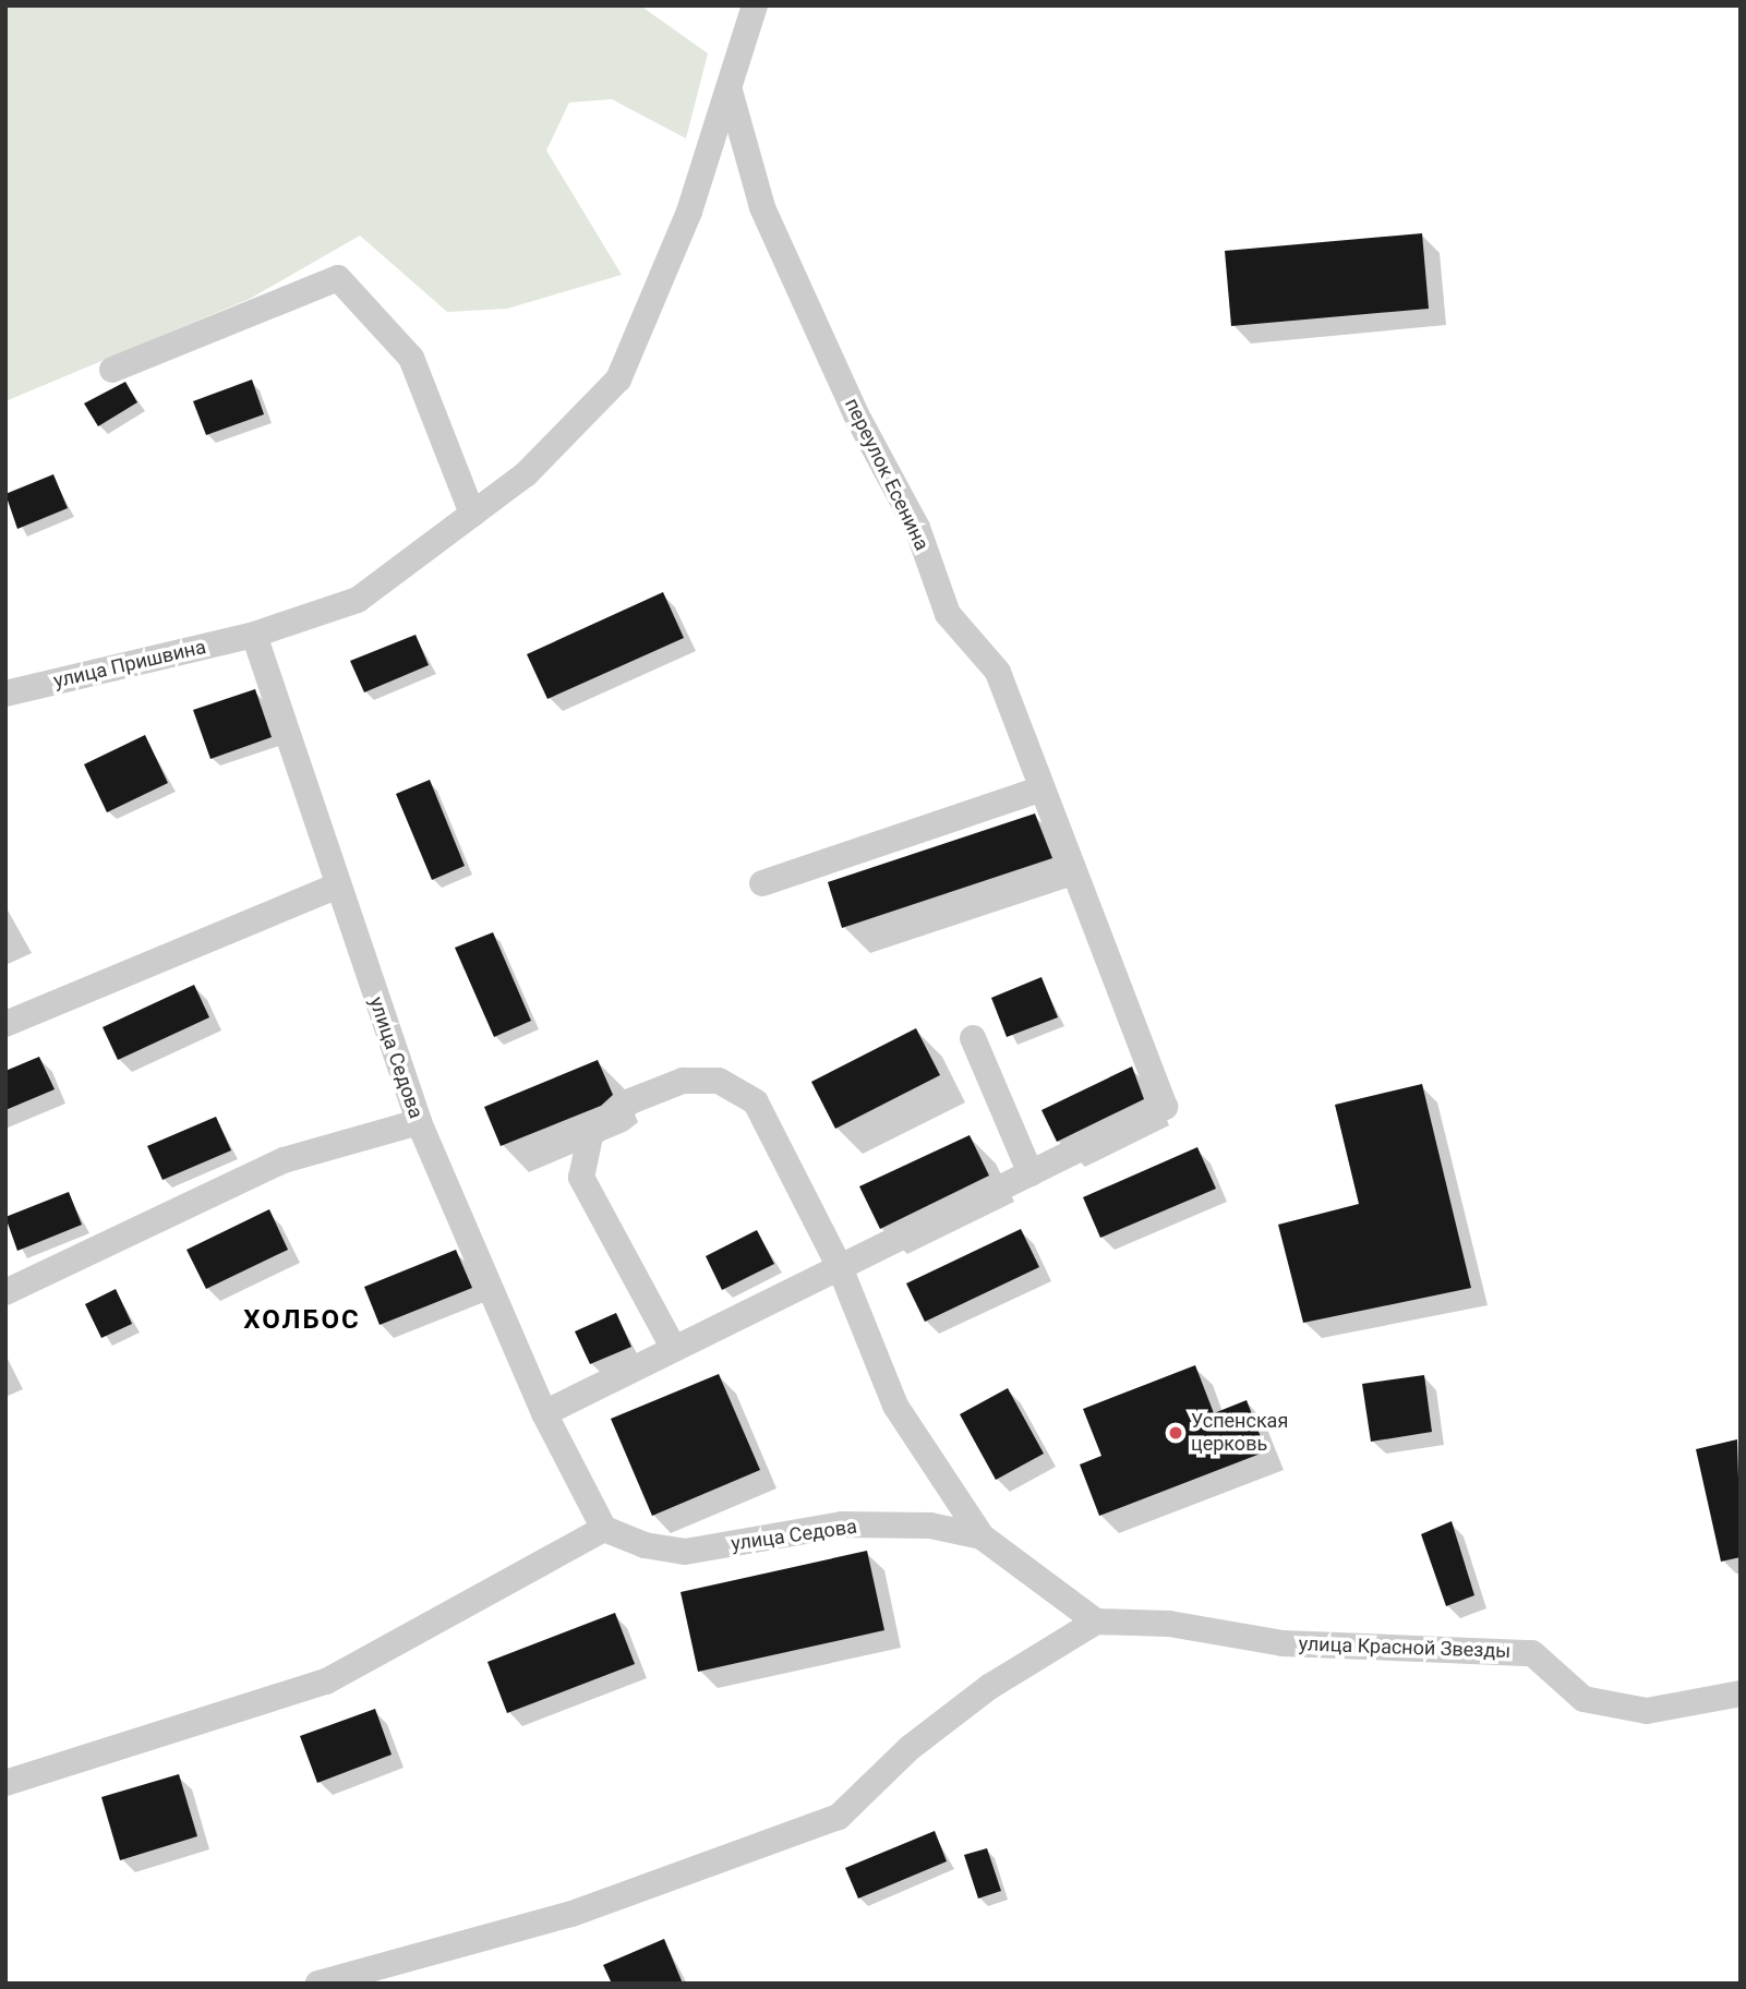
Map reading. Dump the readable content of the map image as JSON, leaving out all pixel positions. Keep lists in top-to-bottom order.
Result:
{
  "streets": {
    "street": [
      "переулок Есенина",
      "улица Пришвина",
      "улица Седова",
      "улица Красной Звезды"
    ]
  },
  "crossings": [
    ["переулок Есенина", "улица Пришвина"],
    ["улица Пришвина", "улица Седова"],
    ["улица Седова", "улица Красной Звезды"]
  ],
  "districts": ["ХОЛБОС"],
  "places": ["Успенская церковь"]
}
